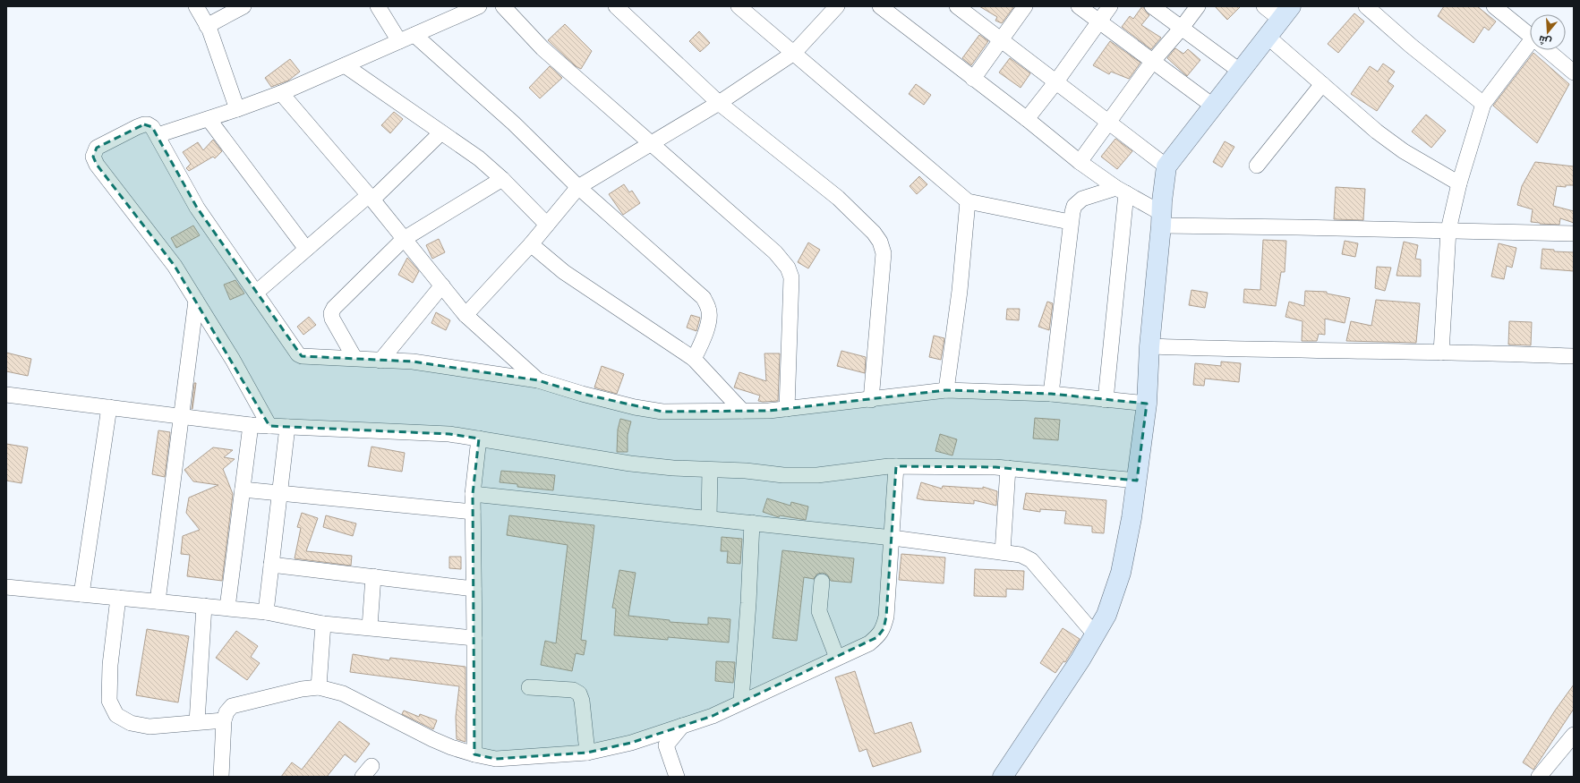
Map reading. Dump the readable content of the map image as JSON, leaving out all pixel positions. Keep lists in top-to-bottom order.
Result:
{
  "north": "bottom"
}
